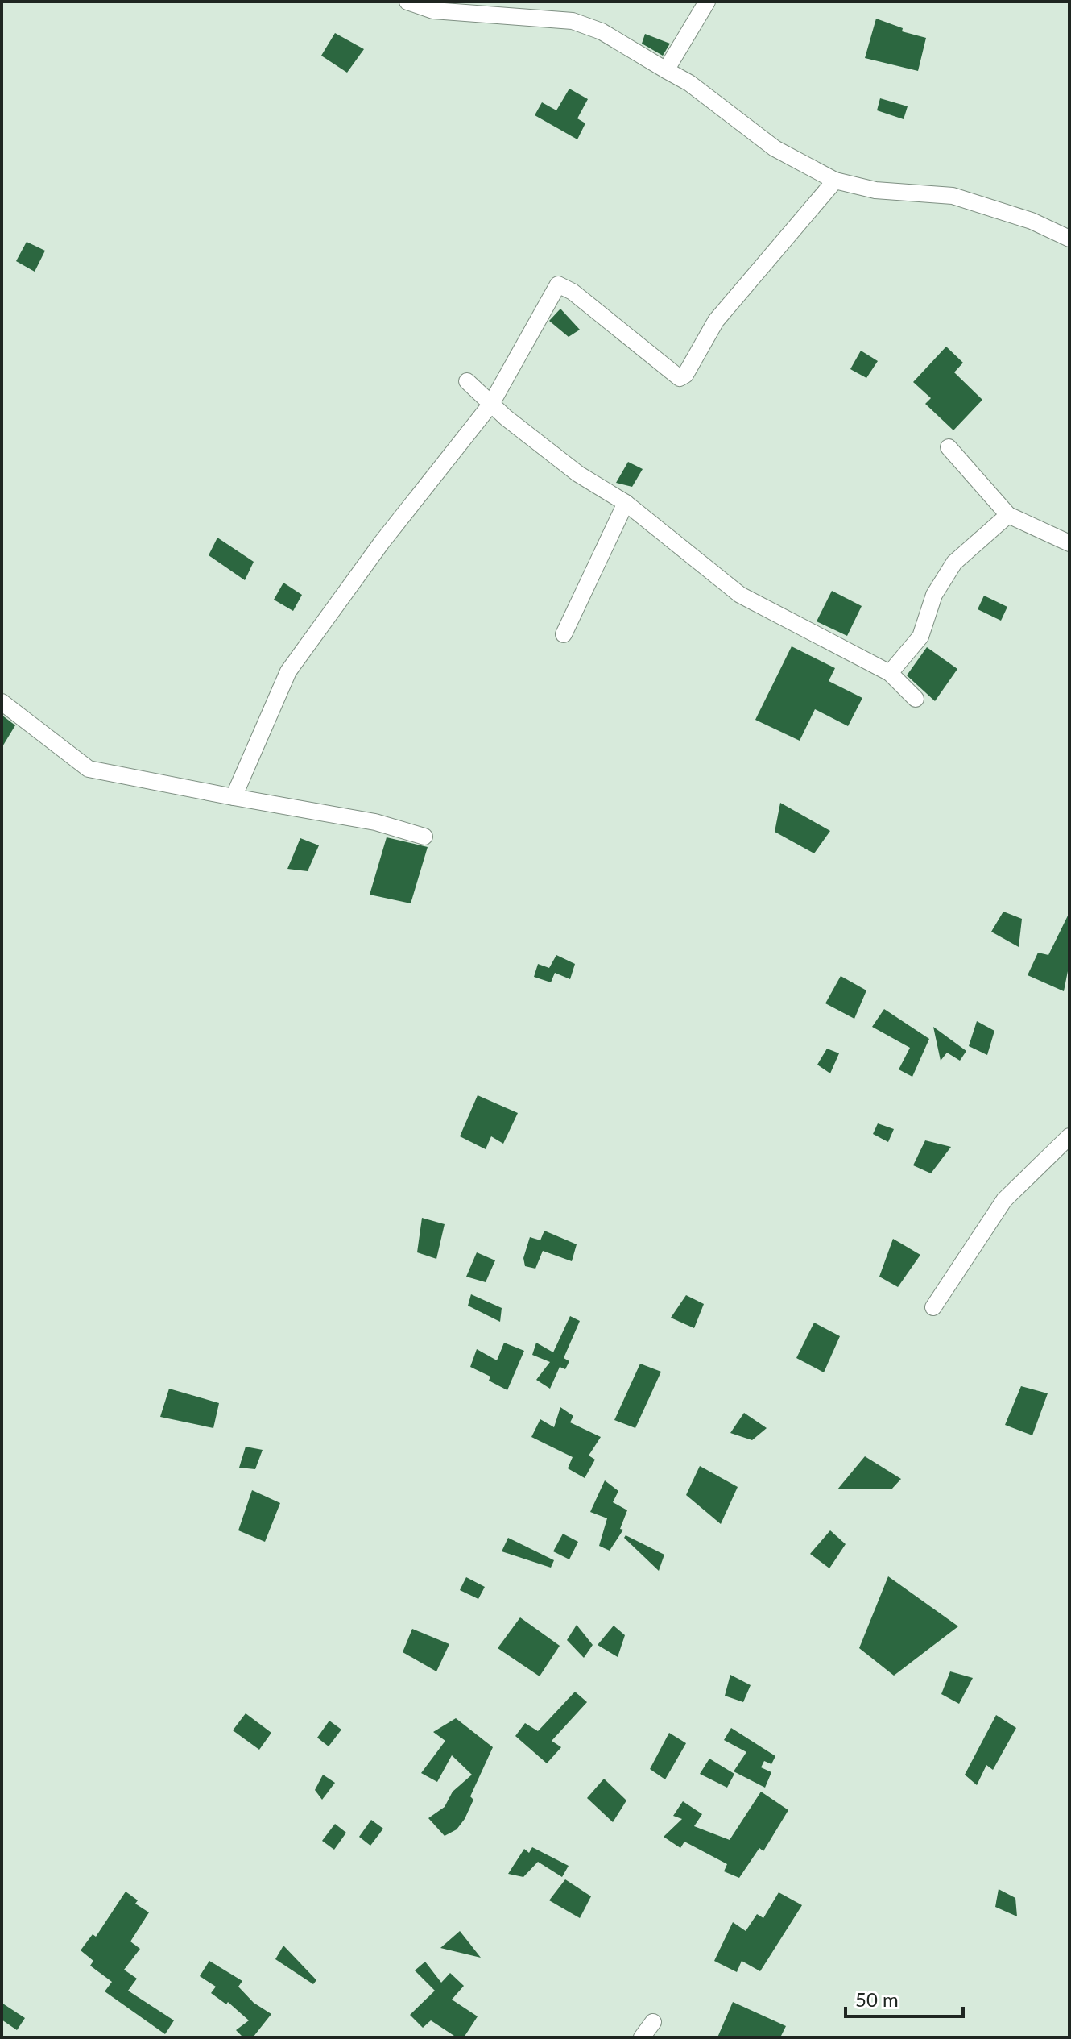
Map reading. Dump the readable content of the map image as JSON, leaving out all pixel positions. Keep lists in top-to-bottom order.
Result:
{
  "scale_bar": "50 m"
}
